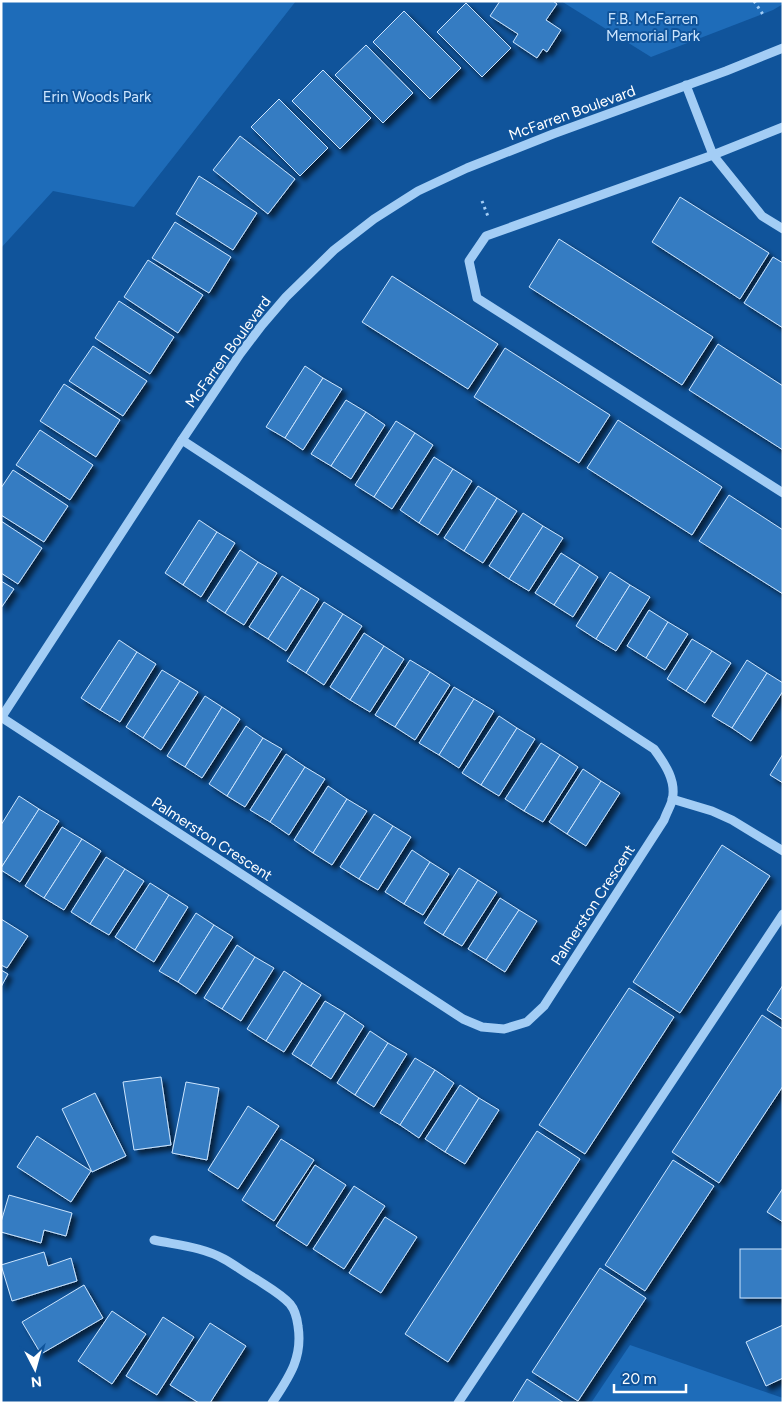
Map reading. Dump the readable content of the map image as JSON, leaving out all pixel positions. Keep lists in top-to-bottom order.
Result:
{
  "streets": {
    "street": ["McFarren Boulevard", "Palmerston Crescent"]
  },
  "crossings": [
    ["McFarren Boulevard", "Palmerston Crescent"]
  ],
  "parks": ["F.B. McFarren Memorial Park", "Erin Woods Park"],
  "scale_bar": "20 m",
  "north": "bottom"
}
